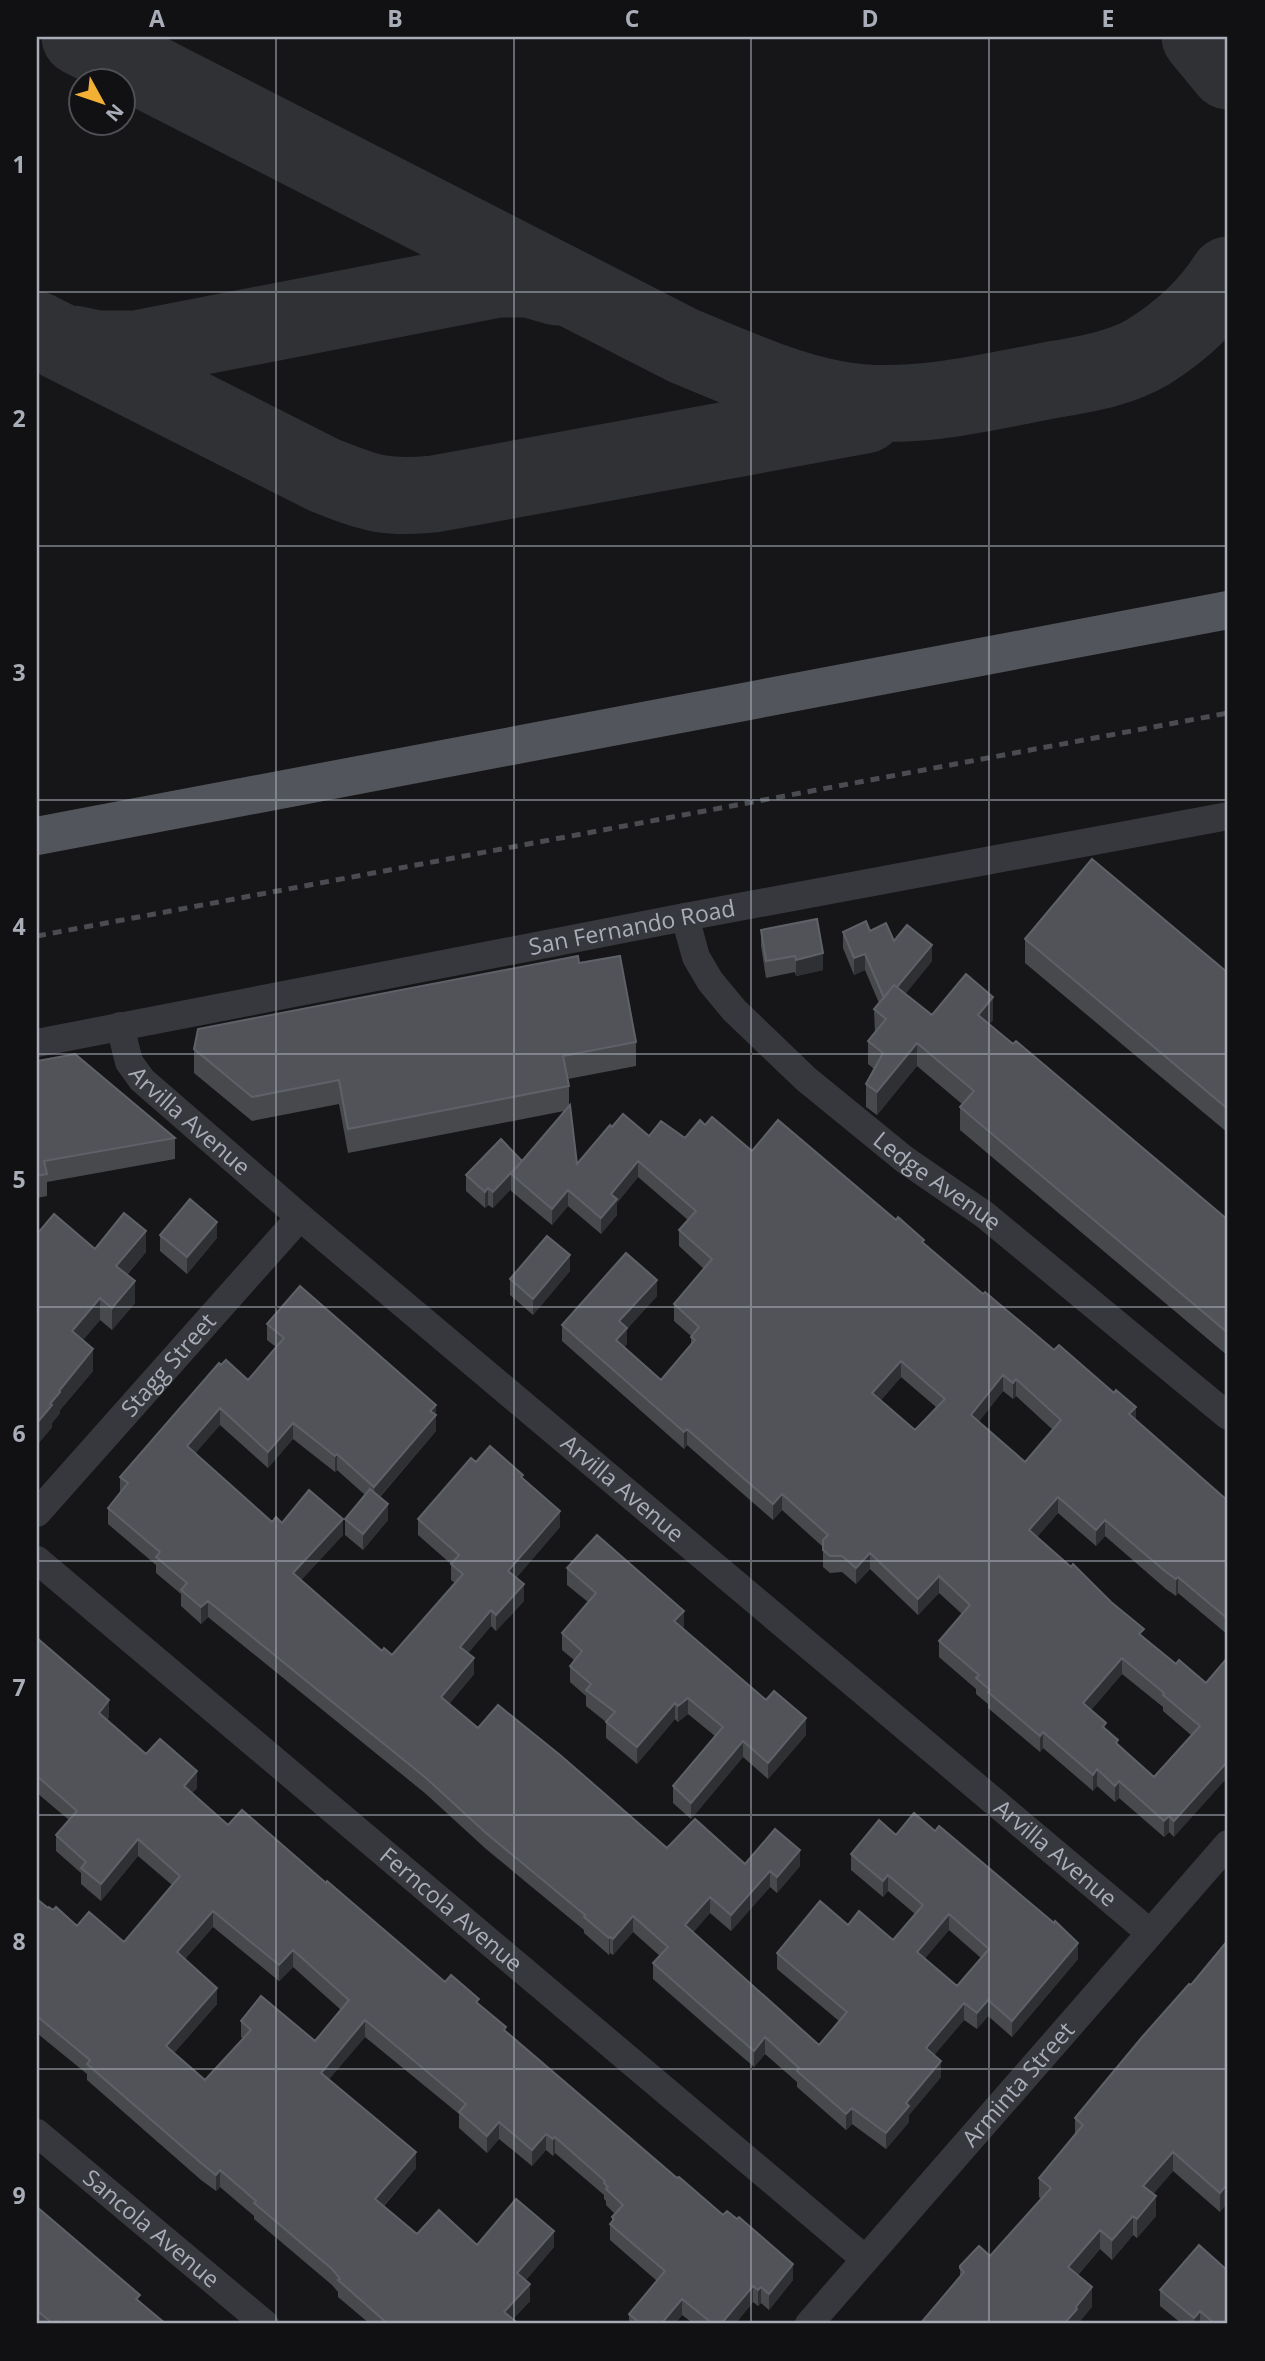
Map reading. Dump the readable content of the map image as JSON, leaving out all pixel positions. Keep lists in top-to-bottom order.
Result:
{
  "streets": {
    "street": [
      "San Fernando Road",
      "Arvilla Avenue",
      "Ledge Avenue",
      "Stagg Street",
      "Ferncola Avenue",
      "Arminta Street",
      "Sancola Avenue"
    ]
  },
  "crossings": [
    ["San Fernando Road", "Arvilla Avenue"],
    ["San Fernando Road", "Ledge Avenue"],
    ["Arvilla Avenue", "Stagg Street"],
    ["Arvilla Avenue", "Arminta Street"],
    ["Ferncola Avenue", "Arminta Street"]
  ],
  "north": "bottom right",
  "grid": {
    "columns": [
      "A",
      "B",
      "C",
      "D",
      "E"
    ],
    "rows": [
      "1",
      "2",
      "3",
      "4",
      "5",
      "6",
      "7",
      "8",
      "9"
    ]
  }
}
